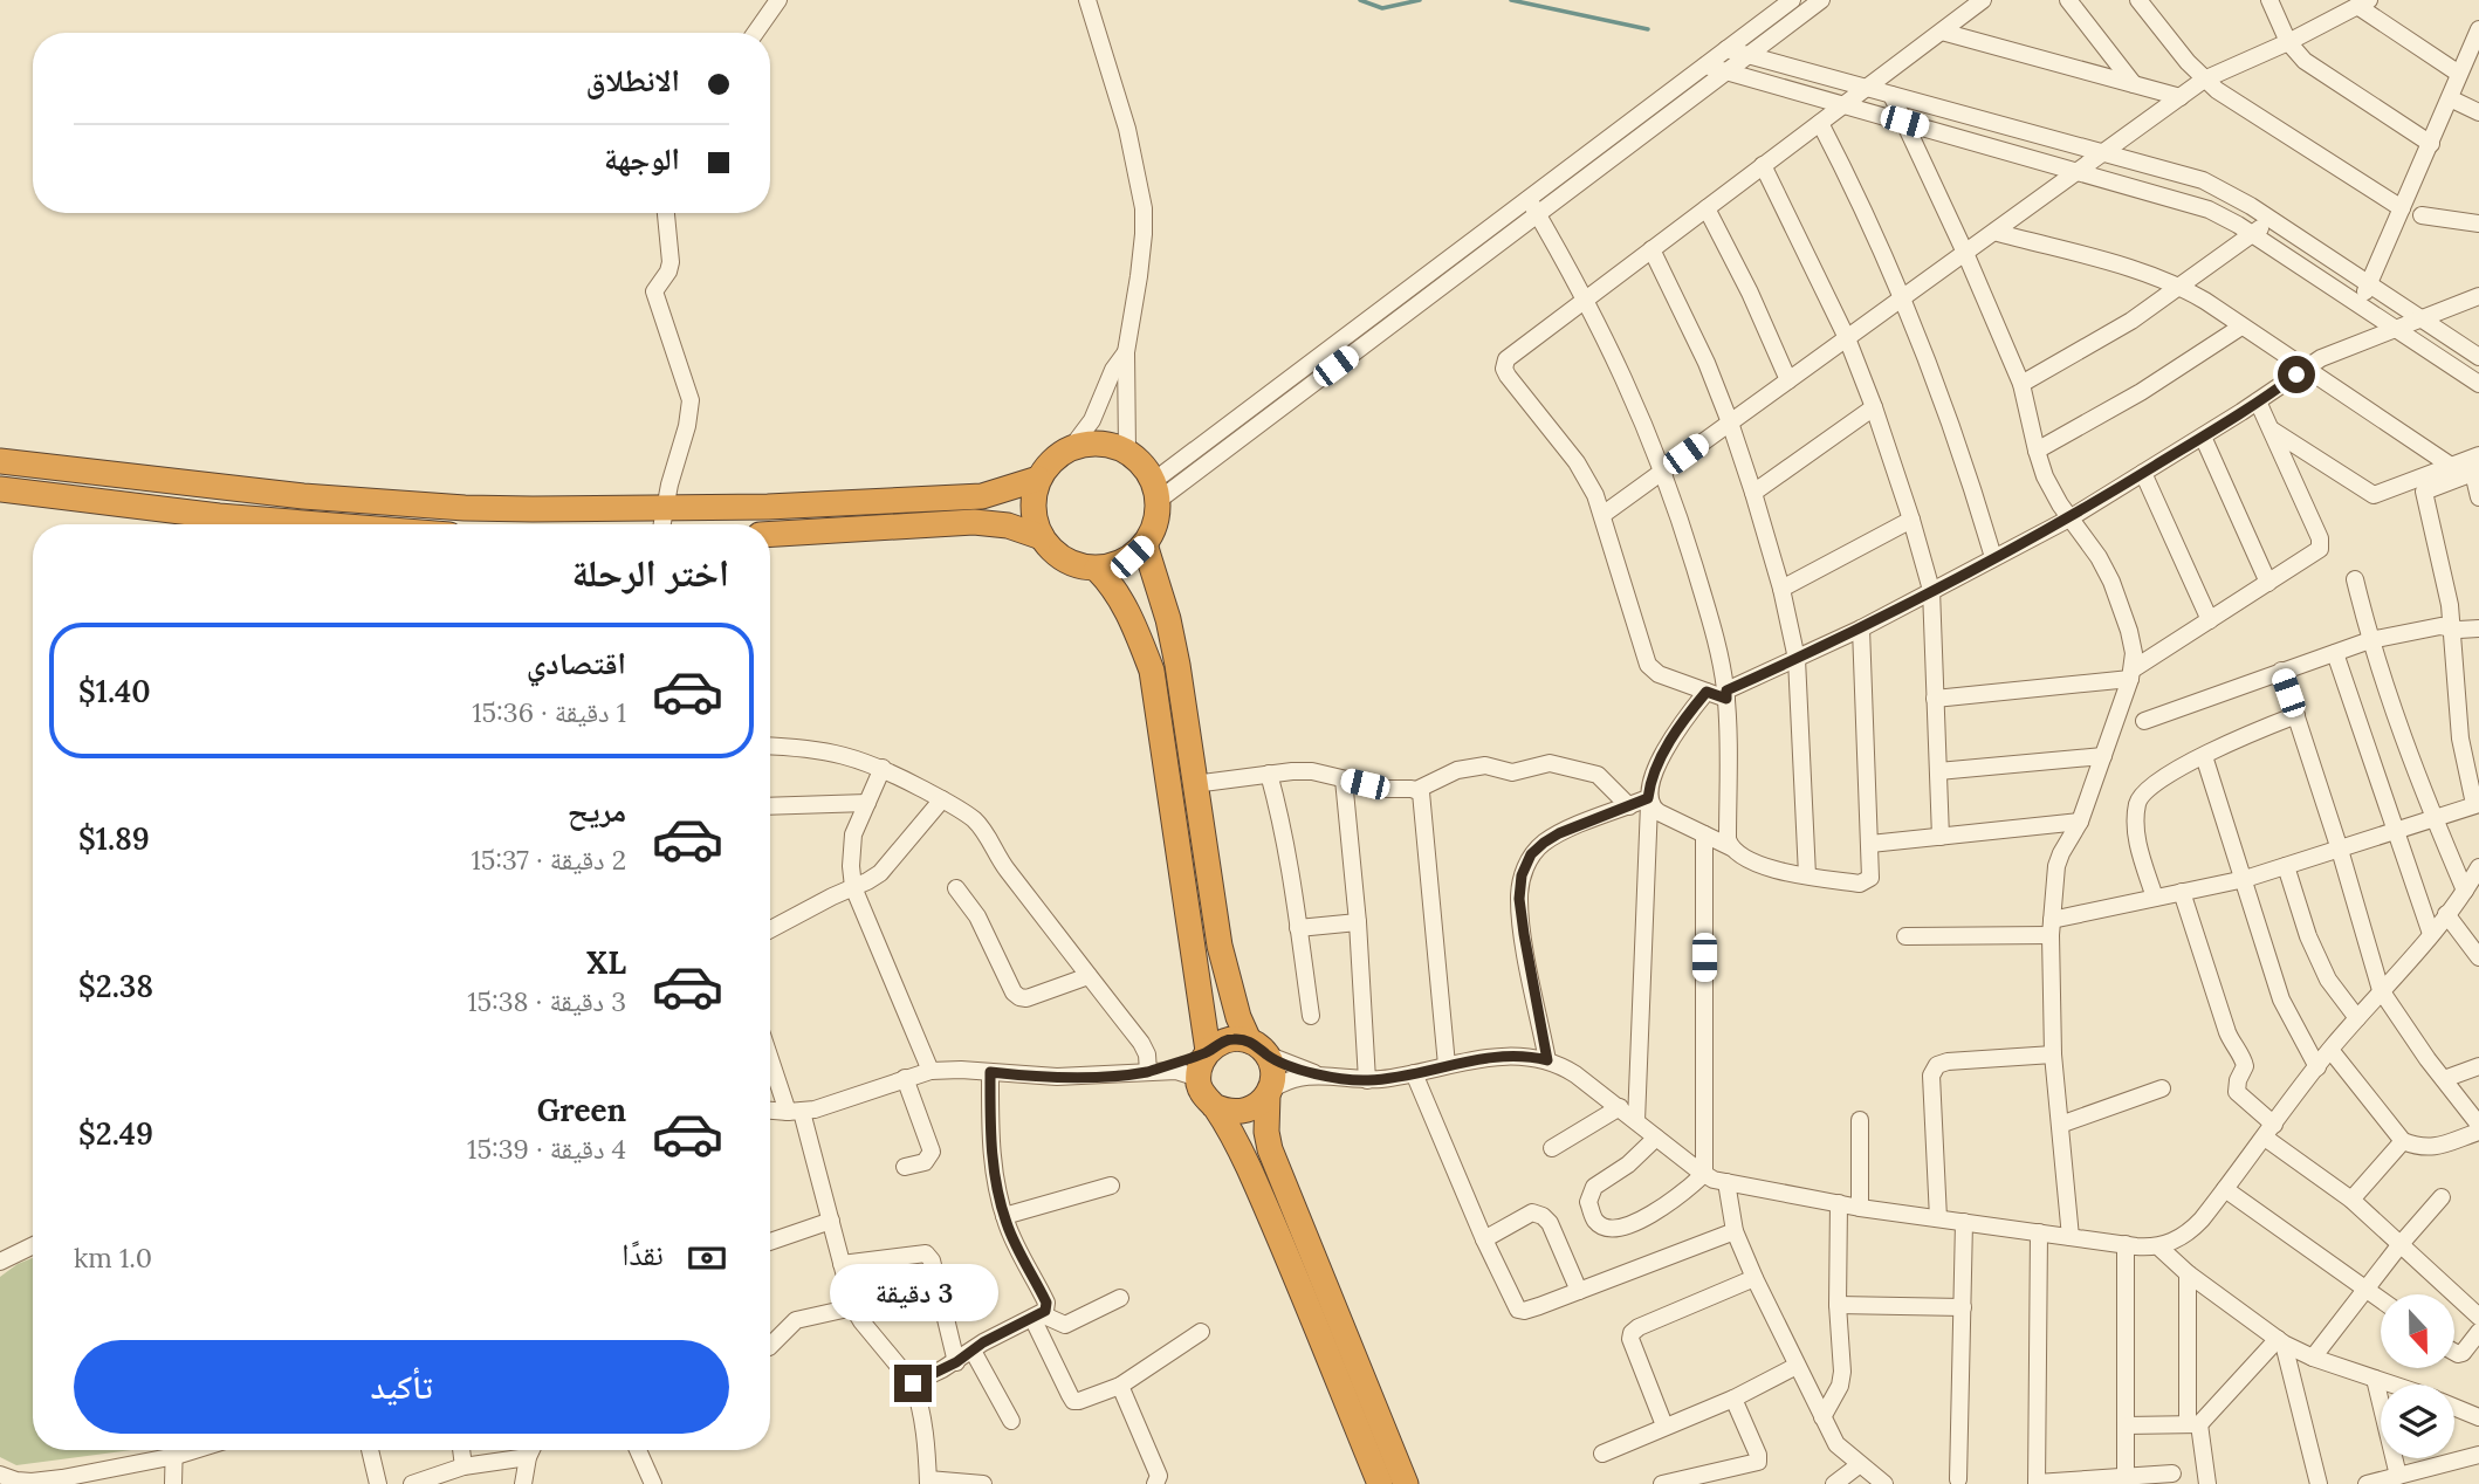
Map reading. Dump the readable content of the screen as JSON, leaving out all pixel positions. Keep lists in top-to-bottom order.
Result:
{
  "north": "bottom",
  "page": {
    "banner": ["الانطلاق", "الوجهة"],
    "heading": "اختر الرحلة",
    "list": [
      {
        "name": "اقتصادي",
        "note": "1 دقيقة · 15:36",
        "value": "$1.40"
      },
      {
        "name": "مريح",
        "note": "2 دقيقة · 15:37",
        "value": "$1.89"
      },
      {
        "name": "XL",
        "note": "3 دقيقة · 15:38",
        "value": "$2.38"
      },
      {
        "name": "Green",
        "note": "4 دقيقة · 15:39",
        "value": "$2.49"
      }
    ],
    "pay": ["نقدًا", "1.0 km"],
    "bubble": "3 دقيقة",
    "buttons": "تأكيد"
  }
}
